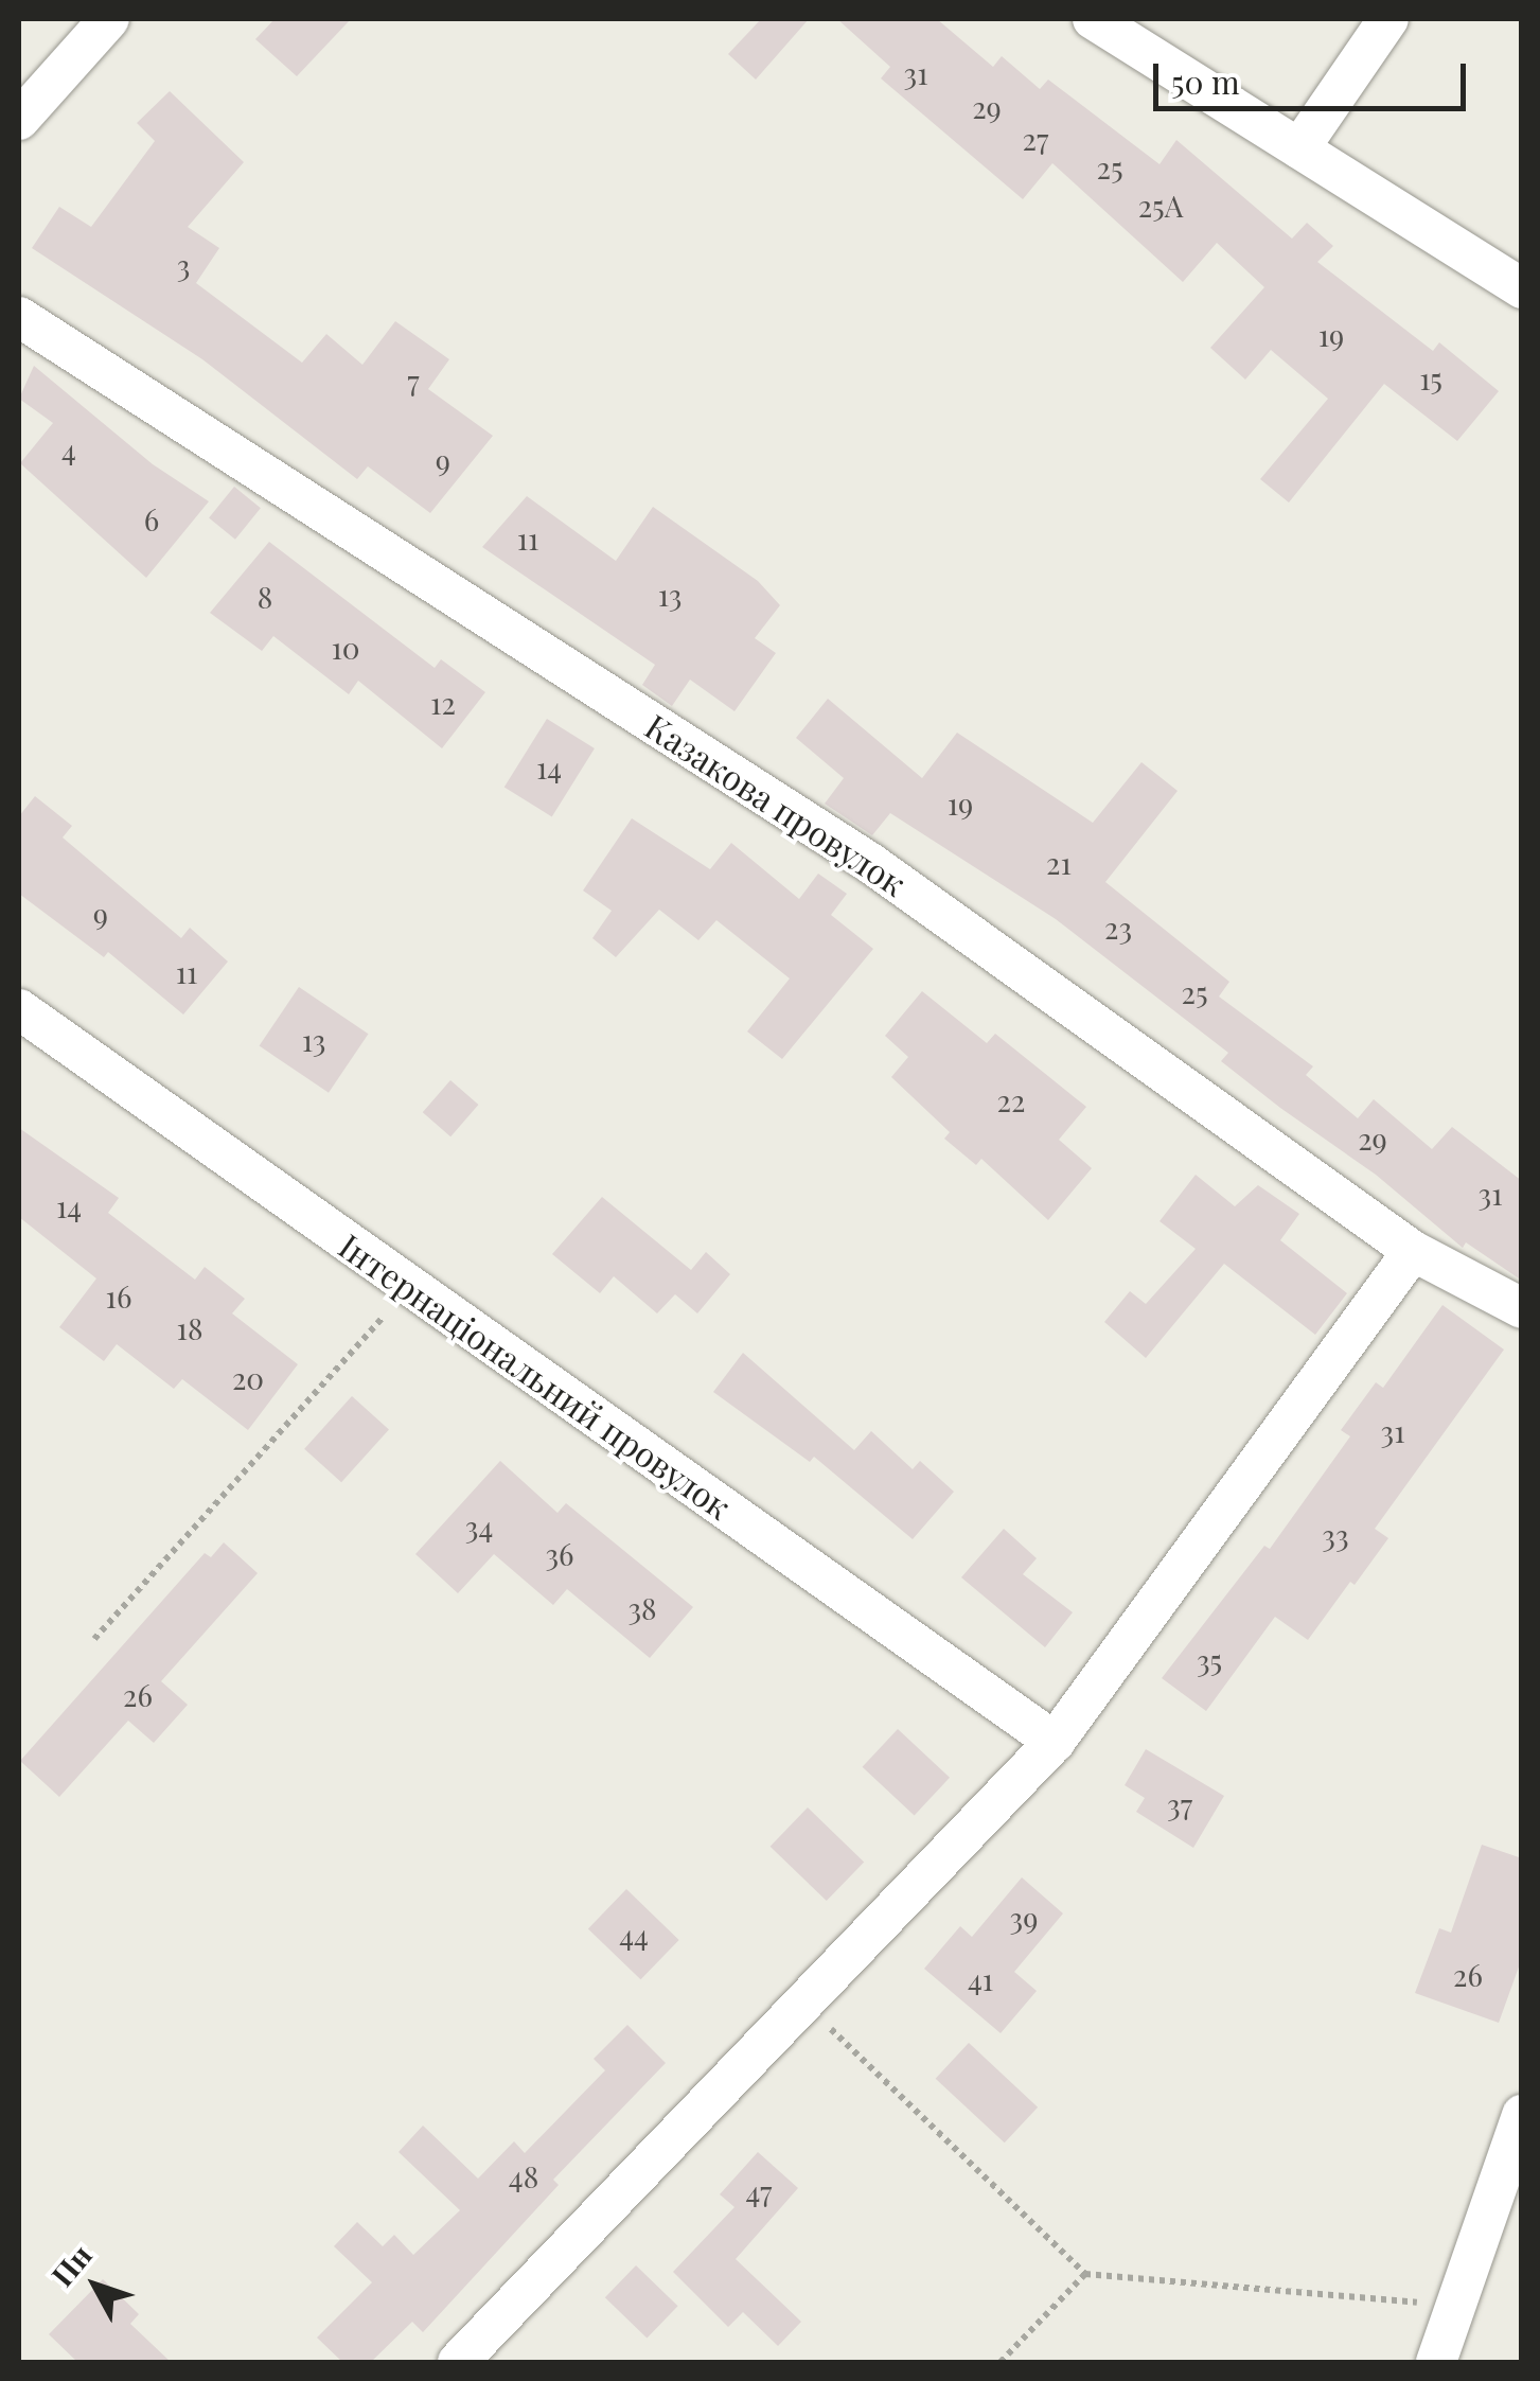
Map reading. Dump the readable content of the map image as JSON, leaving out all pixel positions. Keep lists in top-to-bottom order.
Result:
{
  "streets": {
    "street": ["Казакова провулок", "Інтернаціональний провулок"]
  },
  "house_numbers": [
    "31",
    "29",
    "27",
    "25",
    "25А",
    "3",
    "19",
    "15",
    "7",
    "4",
    "9",
    "6",
    "11",
    "13",
    "8",
    "10",
    "12",
    "14",
    "19",
    "21",
    "9",
    "23",
    "11",
    "25",
    "13",
    "22",
    "29",
    "31",
    "14",
    "16",
    "18",
    "20",
    "31",
    "34",
    "33",
    "36",
    "38",
    "35",
    "26",
    "37",
    "39",
    "44",
    "26",
    "41",
    "48",
    "47"
  ],
  "scale_bar": "50 m",
  "north": "top left"
}
